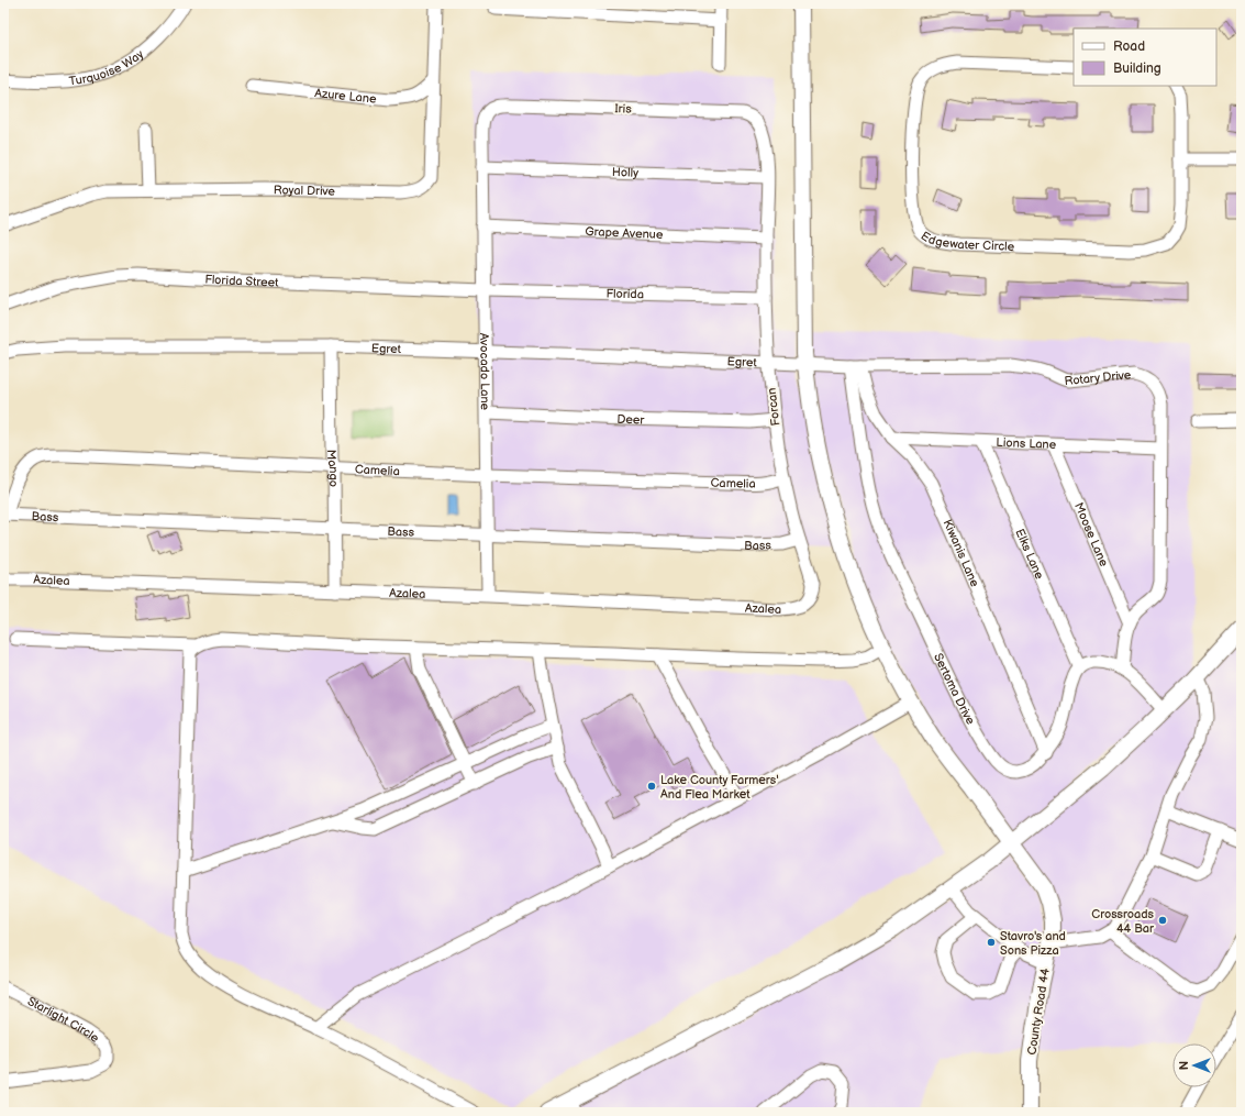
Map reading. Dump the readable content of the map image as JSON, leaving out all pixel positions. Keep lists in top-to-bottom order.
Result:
{
  "streets": {
    "main road": ["County Road 44"],
    "street": [
      "Turquoise Way",
      "Azure Lane",
      "Iris",
      "Holly",
      "Royal Drive",
      "Grape Avenue",
      "Edgewater Circle",
      "Florida Street",
      "Florida",
      "Egret",
      "Avocado Lane",
      "Rotary Drive",
      "Forcan",
      "Deer",
      "Lions Lane",
      "Mango",
      "Camelia",
      "Bass",
      "Moose Lane",
      "Kiwanis Lane",
      "Elks Lane",
      "Azalea",
      "Sertoma Drive",
      "Starlight Circle"
    ]
  },
  "crossings": [
    ["Azure Lane", "Royal Drive"],
    ["Iris", "Avocado Lane"],
    ["Iris", "Forcan"],
    ["Holly", "Avocado Lane"],
    ["Holly", "Forcan"],
    ["Grape Avenue", "Avocado Lane"],
    ["Grape Avenue", "Forcan"],
    ["Florida Street", "Florida"],
    ["Florida Street", "Avocado Lane"],
    ["Florida", "Avocado Lane"],
    ["Florida", "Forcan"],
    ["Egret", "Avocado Lane"],
    ["Egret", "Rotary Drive"],
    ["Egret", "Forcan"],
    ["Egret", "Mango"],
    ["Egret", "County Road 44"],
    ["Avocado Lane", "Deer"],
    ["Avocado Lane", "Camelia"],
    ["Avocado Lane", "Bass"],
    ["Avocado Lane", "Azalea"],
    ["Rotary Drive", "Lions Lane"],
    ["Rotary Drive", "Moose Lane"],
    ["Rotary Drive", "Kiwanis Lane"],
    ["Rotary Drive", "Sertoma Drive"],
    ["Rotary Drive", "County Road 44"],
    ["Forcan", "Deer"],
    ["Forcan", "Camelia"],
    ["Forcan", "Bass"],
    ["Forcan", "Azalea"],
    ["Lions Lane", "Moose Lane"],
    ["Lions Lane", "Kiwanis Lane"],
    ["Lions Lane", "Elks Lane"],
    ["Mango", "Camelia"],
    ["Mango", "Bass"],
    ["Mango", "Azalea"],
    ["Camelia", "Bass"],
    ["Kiwanis Lane", "Sertoma Drive"],
    ["Elks Lane", "Sertoma Drive"]
  ],
  "places": ["Lake County Farmers' And Flea Market", "Crossroads 44 Bar", "Stavro's and Sons Pizza"],
  "legend": ["Road", "Building"],
  "north": "left"
}
